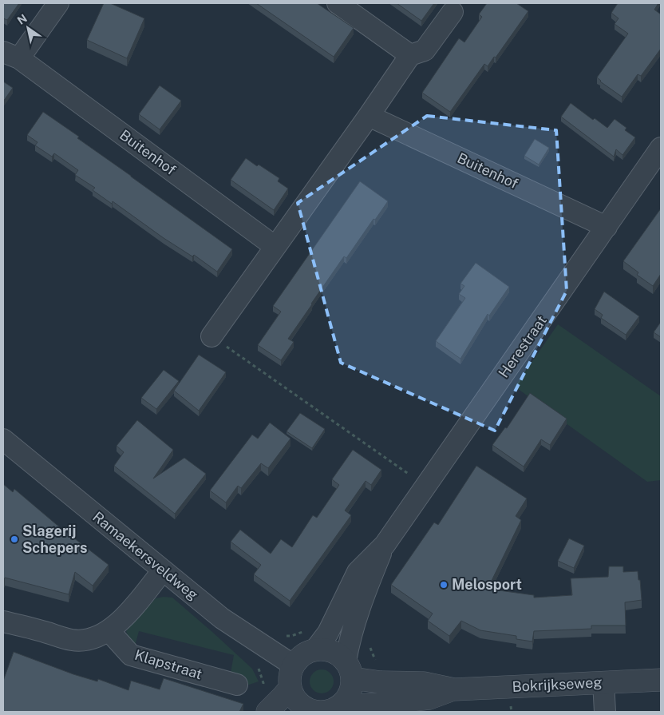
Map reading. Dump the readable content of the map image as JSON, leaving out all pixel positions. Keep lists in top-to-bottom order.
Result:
{
  "streets": {
    "street": [
      "Buitenhof",
      "Herestraat",
      "Ramaekersveldweg",
      "Klapstraat",
      "Bokrijkseweg"
    ]
  },
  "crossings": [
    ["Buitenhof", "Herestraat"],
    ["Herestraat", "Ramaekersveldweg"],
    ["Herestraat", "Bokrijkseweg"],
    ["Ramaekersveldweg", "Bokrijkseweg"]
  ],
  "places": ["Slagerij Schepers", "Melosport"],
  "north": "top left"
}
